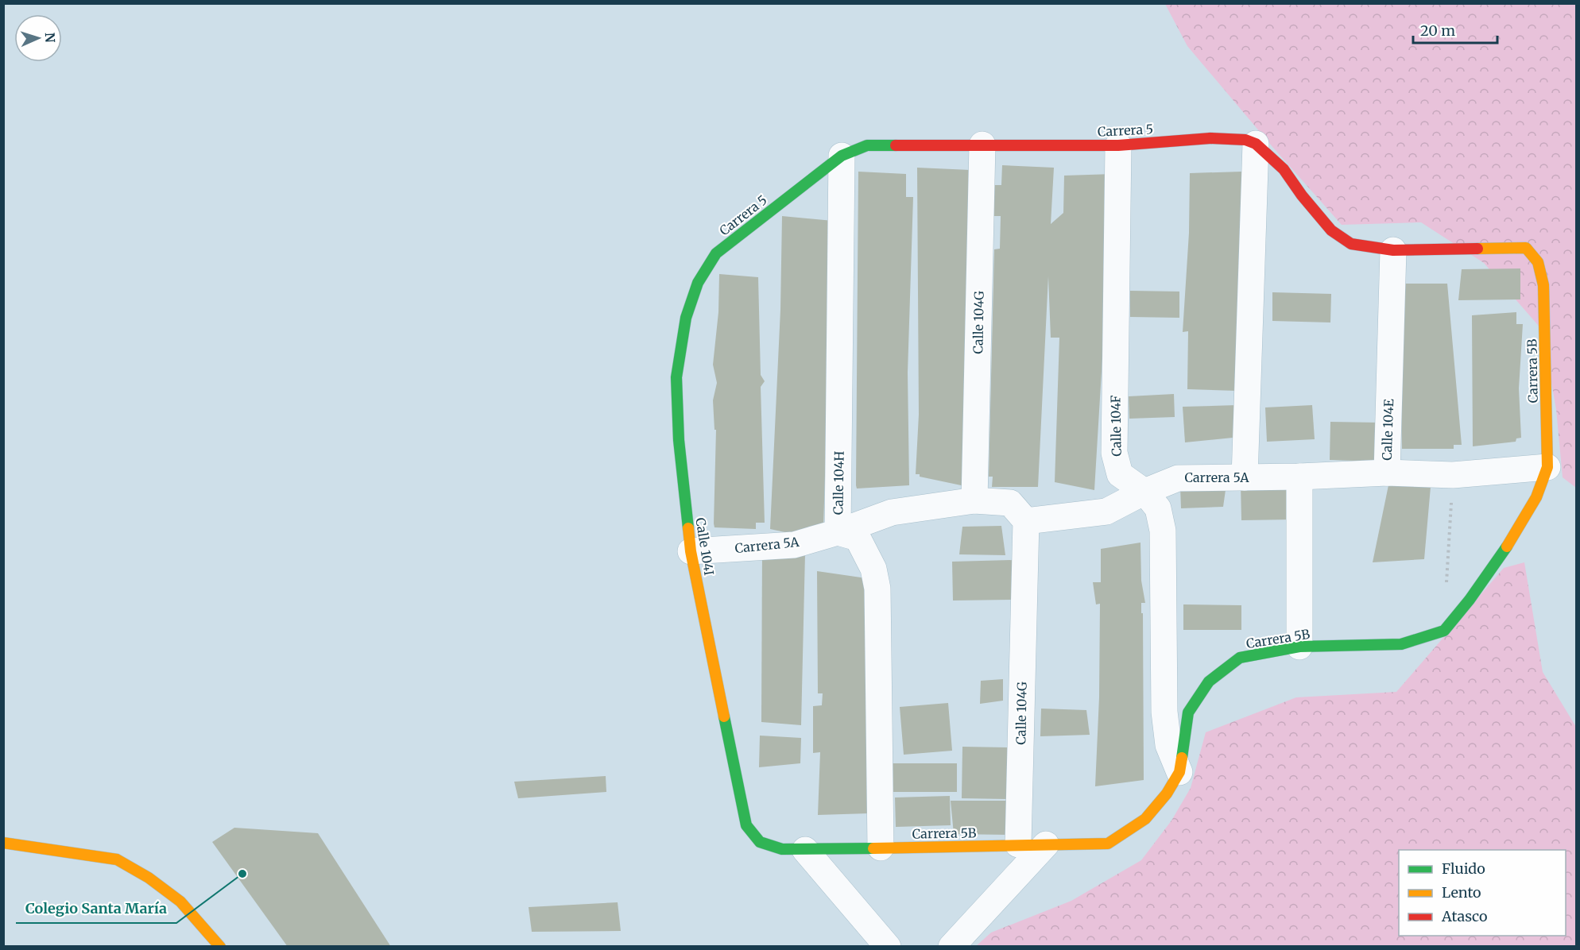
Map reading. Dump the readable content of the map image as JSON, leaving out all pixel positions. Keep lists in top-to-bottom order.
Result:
{
  "streets": {
    "street": [
      "Carrera 5",
      "Calle 104G",
      "Carrera 5B",
      "Calle 104F",
      "Calle 104E",
      "Carrera 5A",
      "Calle 104H",
      "Calle 104I"
    ]
  },
  "crossings": [
    ["Carrera 5", "Calle 104G"],
    ["Carrera 5", "Carrera 5B"],
    ["Carrera 5", "Calle 104F"],
    ["Carrera 5", "Calle 104E"],
    ["Carrera 5", "Calle 104H"],
    ["Carrera 5", "Calle 104I"],
    ["Calle 104G", "Carrera 5B"],
    ["Calle 104G", "Carrera 5A"],
    ["Carrera 5B", "Calle 104F"],
    ["Carrera 5B", "Calle 104E"],
    ["Carrera 5B", "Calle 104H"],
    ["Carrera 5B", "Calle 104I"],
    ["Calle 104F", "Carrera 5A"],
    ["Calle 104E", "Carrera 5A"],
    ["Carrera 5A", "Calle 104H"],
    ["Carrera 5A", "Calle 104I"]
  ],
  "places": ["Colegio Santa María"],
  "legend": ["Fluido", "Lento", "Atasco"],
  "scale_bar": "20 m",
  "north": "right"
}
